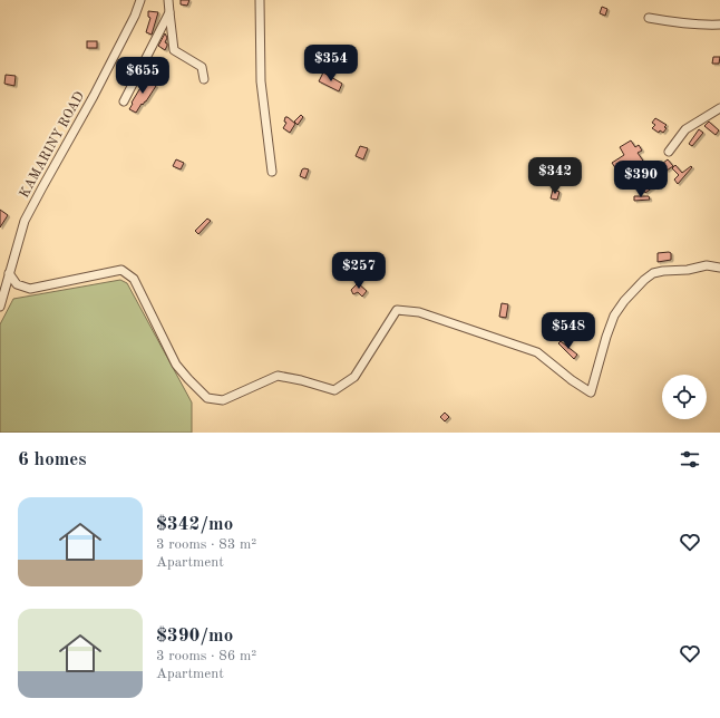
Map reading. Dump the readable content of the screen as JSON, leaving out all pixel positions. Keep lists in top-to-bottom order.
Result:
{
  "streets": {
    "street": ["KAMARINY ROAD"]
  },
  "page": {
    "price": [
      "$354",
      "$655",
      "$342",
      "$390",
      "$257",
      "$548"
    ],
    "heading": "6 homes",
    "list": [
      {
        "name": "$342/mo",
        "note": "3 rooms · 83 m² · Apartment"
      },
      {
        "name": "$390/mo",
        "note": "3 rooms · 86 m² · Apartment"
      }
    ]
  }
}
